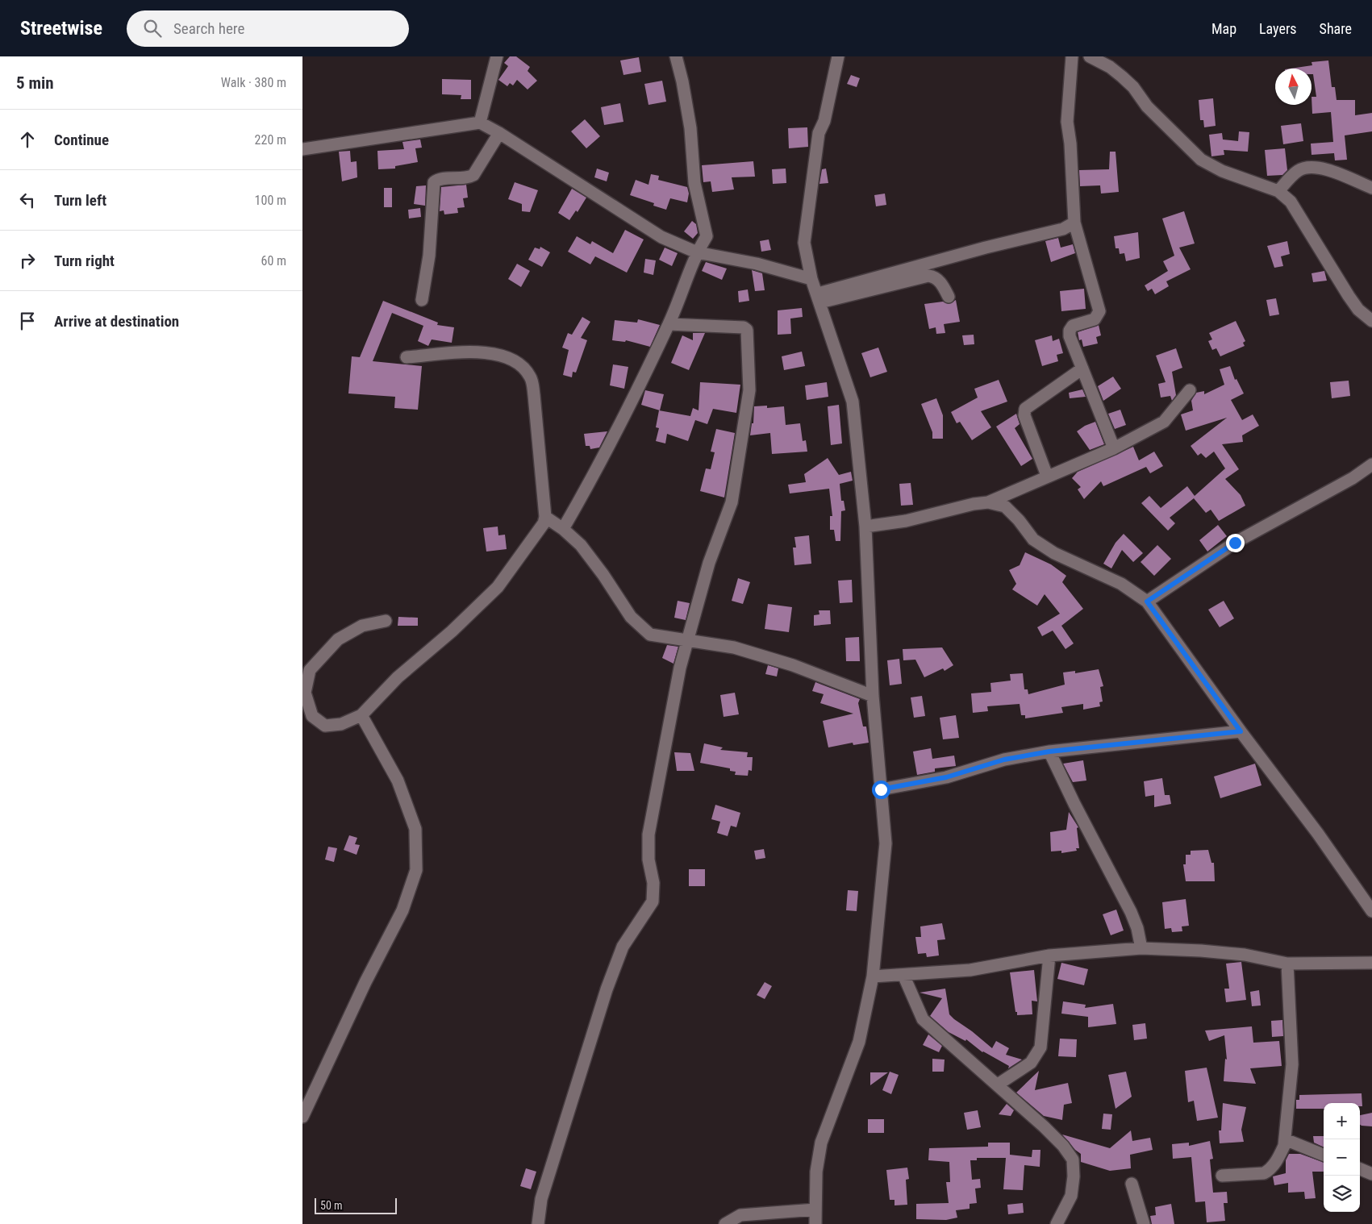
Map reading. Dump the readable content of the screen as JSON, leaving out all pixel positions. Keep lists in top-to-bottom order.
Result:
{
  "scale_bar": "50 m",
  "north": "top",
  "page": {
    "header": "Streetwise",
    "search": "Search here",
    "nav": ["Map", "Layers", "Share"],
    "heading": ["5 min", "Walk · 380 m"],
    "list": [
      ["Continue", "220 m"],
      ["Turn left", "100 m"],
      ["Turn right", "60 m"],
      "Arrive at destination"
    ],
    "map_buttons": ["+", "−"],
    "scale": "50 m"
  }
}
